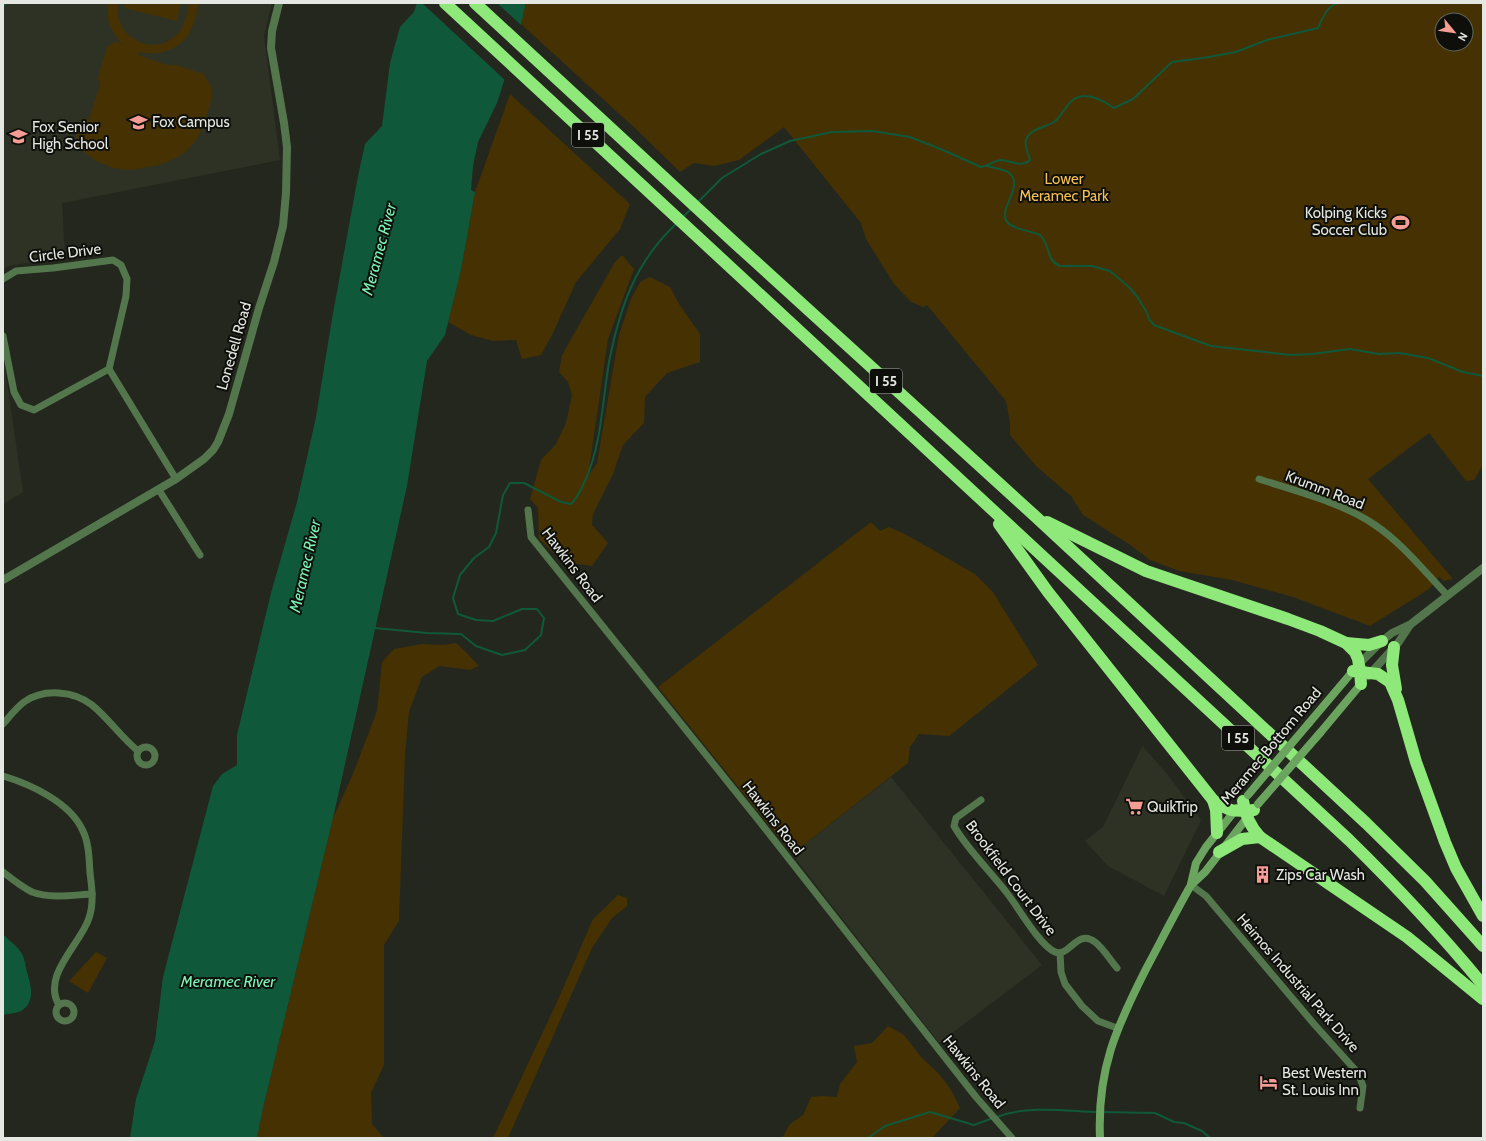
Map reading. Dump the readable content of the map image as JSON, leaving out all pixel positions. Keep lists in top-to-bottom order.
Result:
{
  "streets": {
    "highway": ["I 55"],
    "main road": ["Meramec Bottom Road"],
    "street": [
      "Circle Drive",
      "Lonedell Road",
      "Krumm Road",
      "Hawkins Road",
      "Brookfield Court Drive",
      "Heimos Industrial Park Drive"
    ]
  },
  "crossings": [
    ["Krumm Road", "Meramec Bottom Road"],
    ["Meramec Bottom Road", "Brookfield Court Drive"],
    ["Meramec Bottom Road", "Heimos Industrial Park Drive"]
  ],
  "water": ["Meramec River"],
  "parks": ["Lower Meramec Park"],
  "places": {
    "school or university": ["Fox Campus", "Fox Senior High School"],
    "sports": ["Kolping Kicks Soccer Club"],
    "supermarket": ["QuikTrip"],
    "building": ["Zips Car Wash"],
    "hotel": ["Best Western St. Louis Inn"]
  },
  "north": "bottom right"
}
